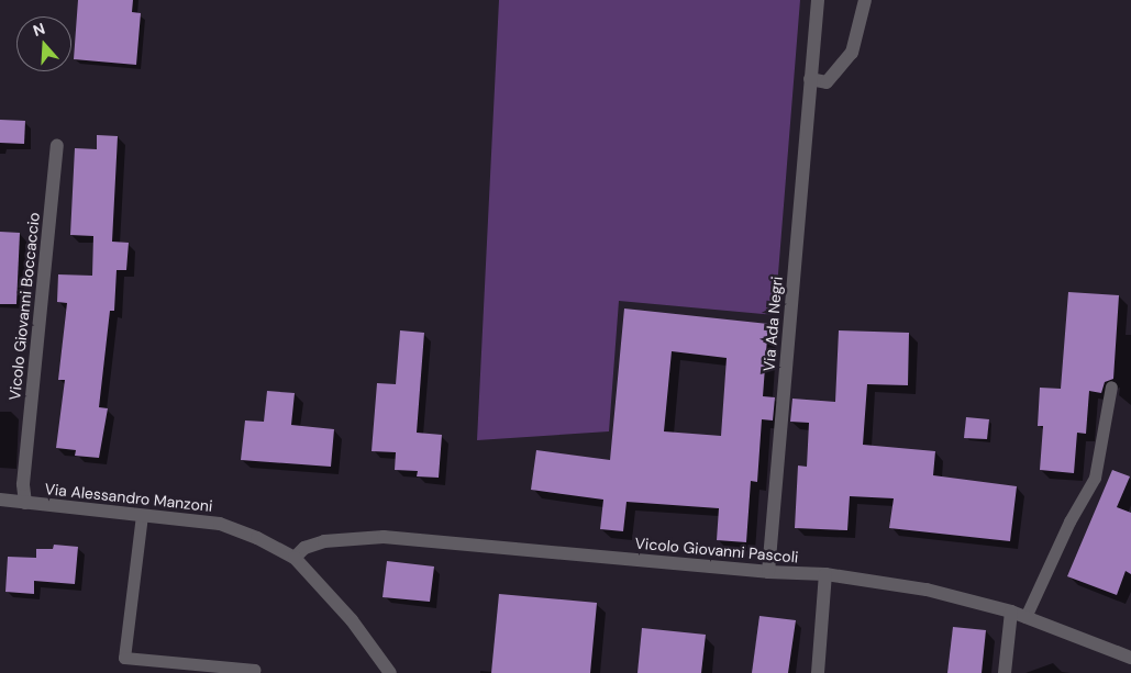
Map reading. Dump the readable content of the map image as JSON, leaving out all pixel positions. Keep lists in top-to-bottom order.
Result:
{
  "streets": {
    "street": [
      "Vicolo Giovanni Boccaccio",
      "Via Ada Negri",
      "Via Alessandro Manzoni",
      "Vicolo Giovanni Pascoli"
    ]
  },
  "crossings": [
    ["Vicolo Giovanni Boccaccio", "Via Alessandro Manzoni"],
    ["Via Ada Negri", "Vicolo Giovanni Pascoli"],
    ["Via Alessandro Manzoni", "Vicolo Giovanni Pascoli"]
  ],
  "north": "top"
}
